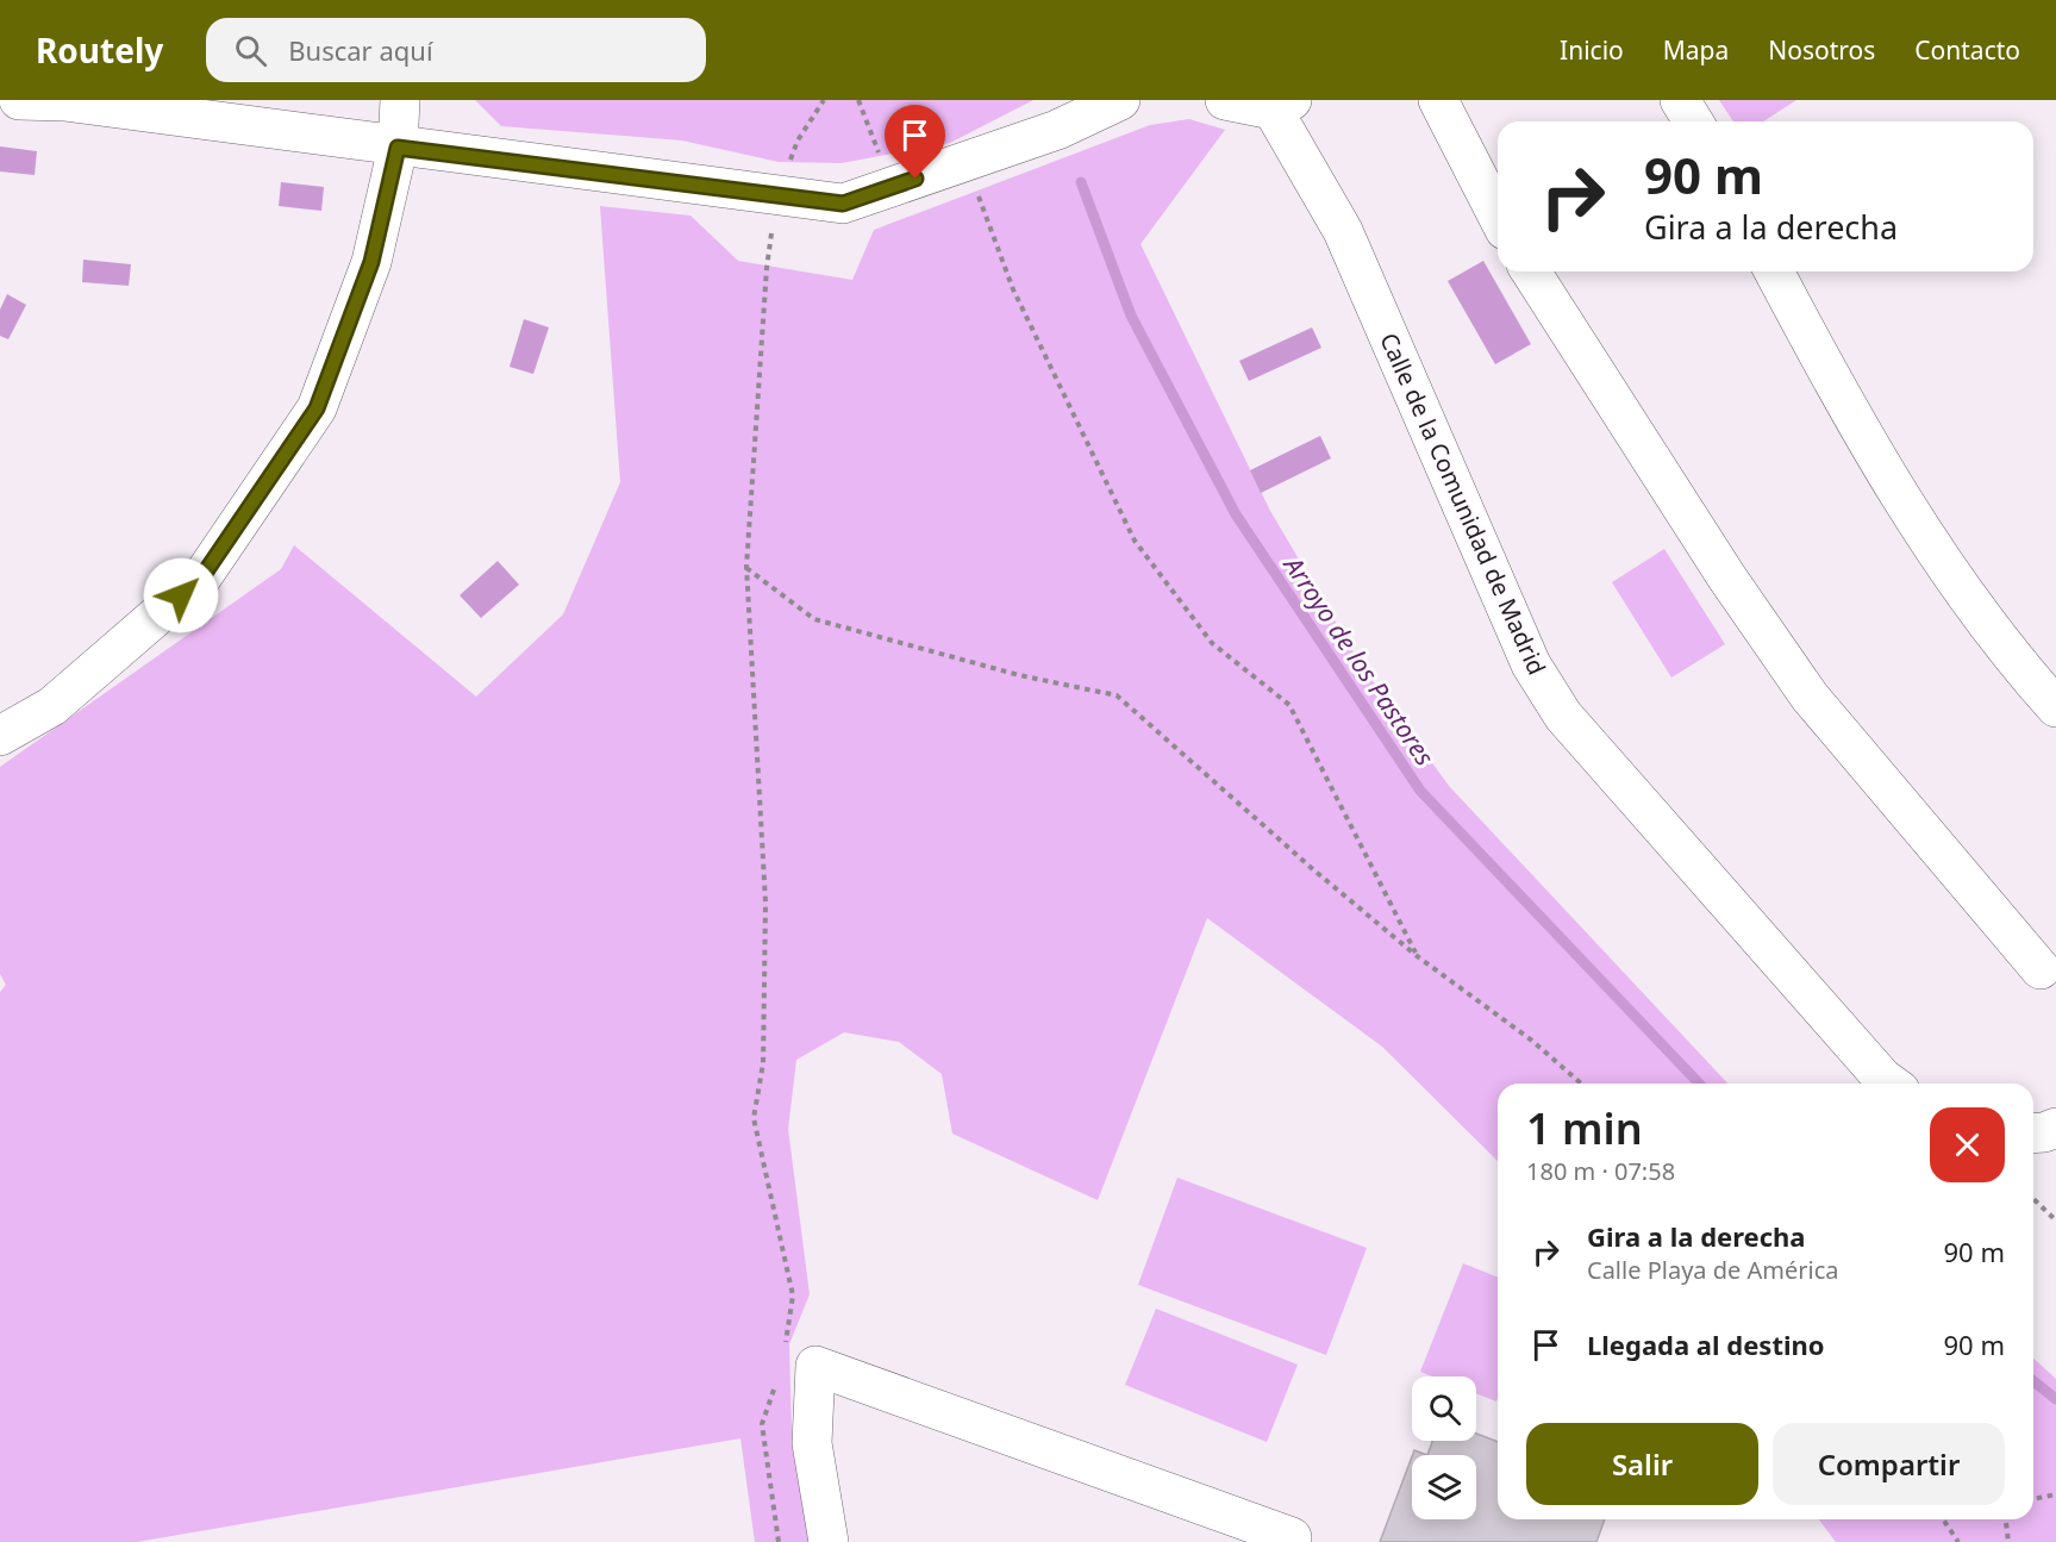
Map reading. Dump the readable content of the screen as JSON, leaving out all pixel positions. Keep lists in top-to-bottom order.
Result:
{
  "streets": {
    "street": ["Calle de la Comunidad de Madrid"]
  },
  "water": ["Arroyo de los Pastores"],
  "page": {
    "header": "Routely",
    "search": "Buscar aquí",
    "nav": [
      "Inicio",
      "Mapa",
      "Nosotros",
      "Contacto"
    ],
    "turn": ["90 m", "Gira a la derecha"],
    "heading": ["1 min", "180 m · 07:58"],
    "list": [
      {
        "name": "Gira a la derecha",
        "note": "Calle Playa de América",
        "value": "90 m"
      },
      {
        "name": "Llegada al destino",
        "value": "90 m"
      }
    ],
    "buttons": ["Salir", "Compartir"]
  }
}
